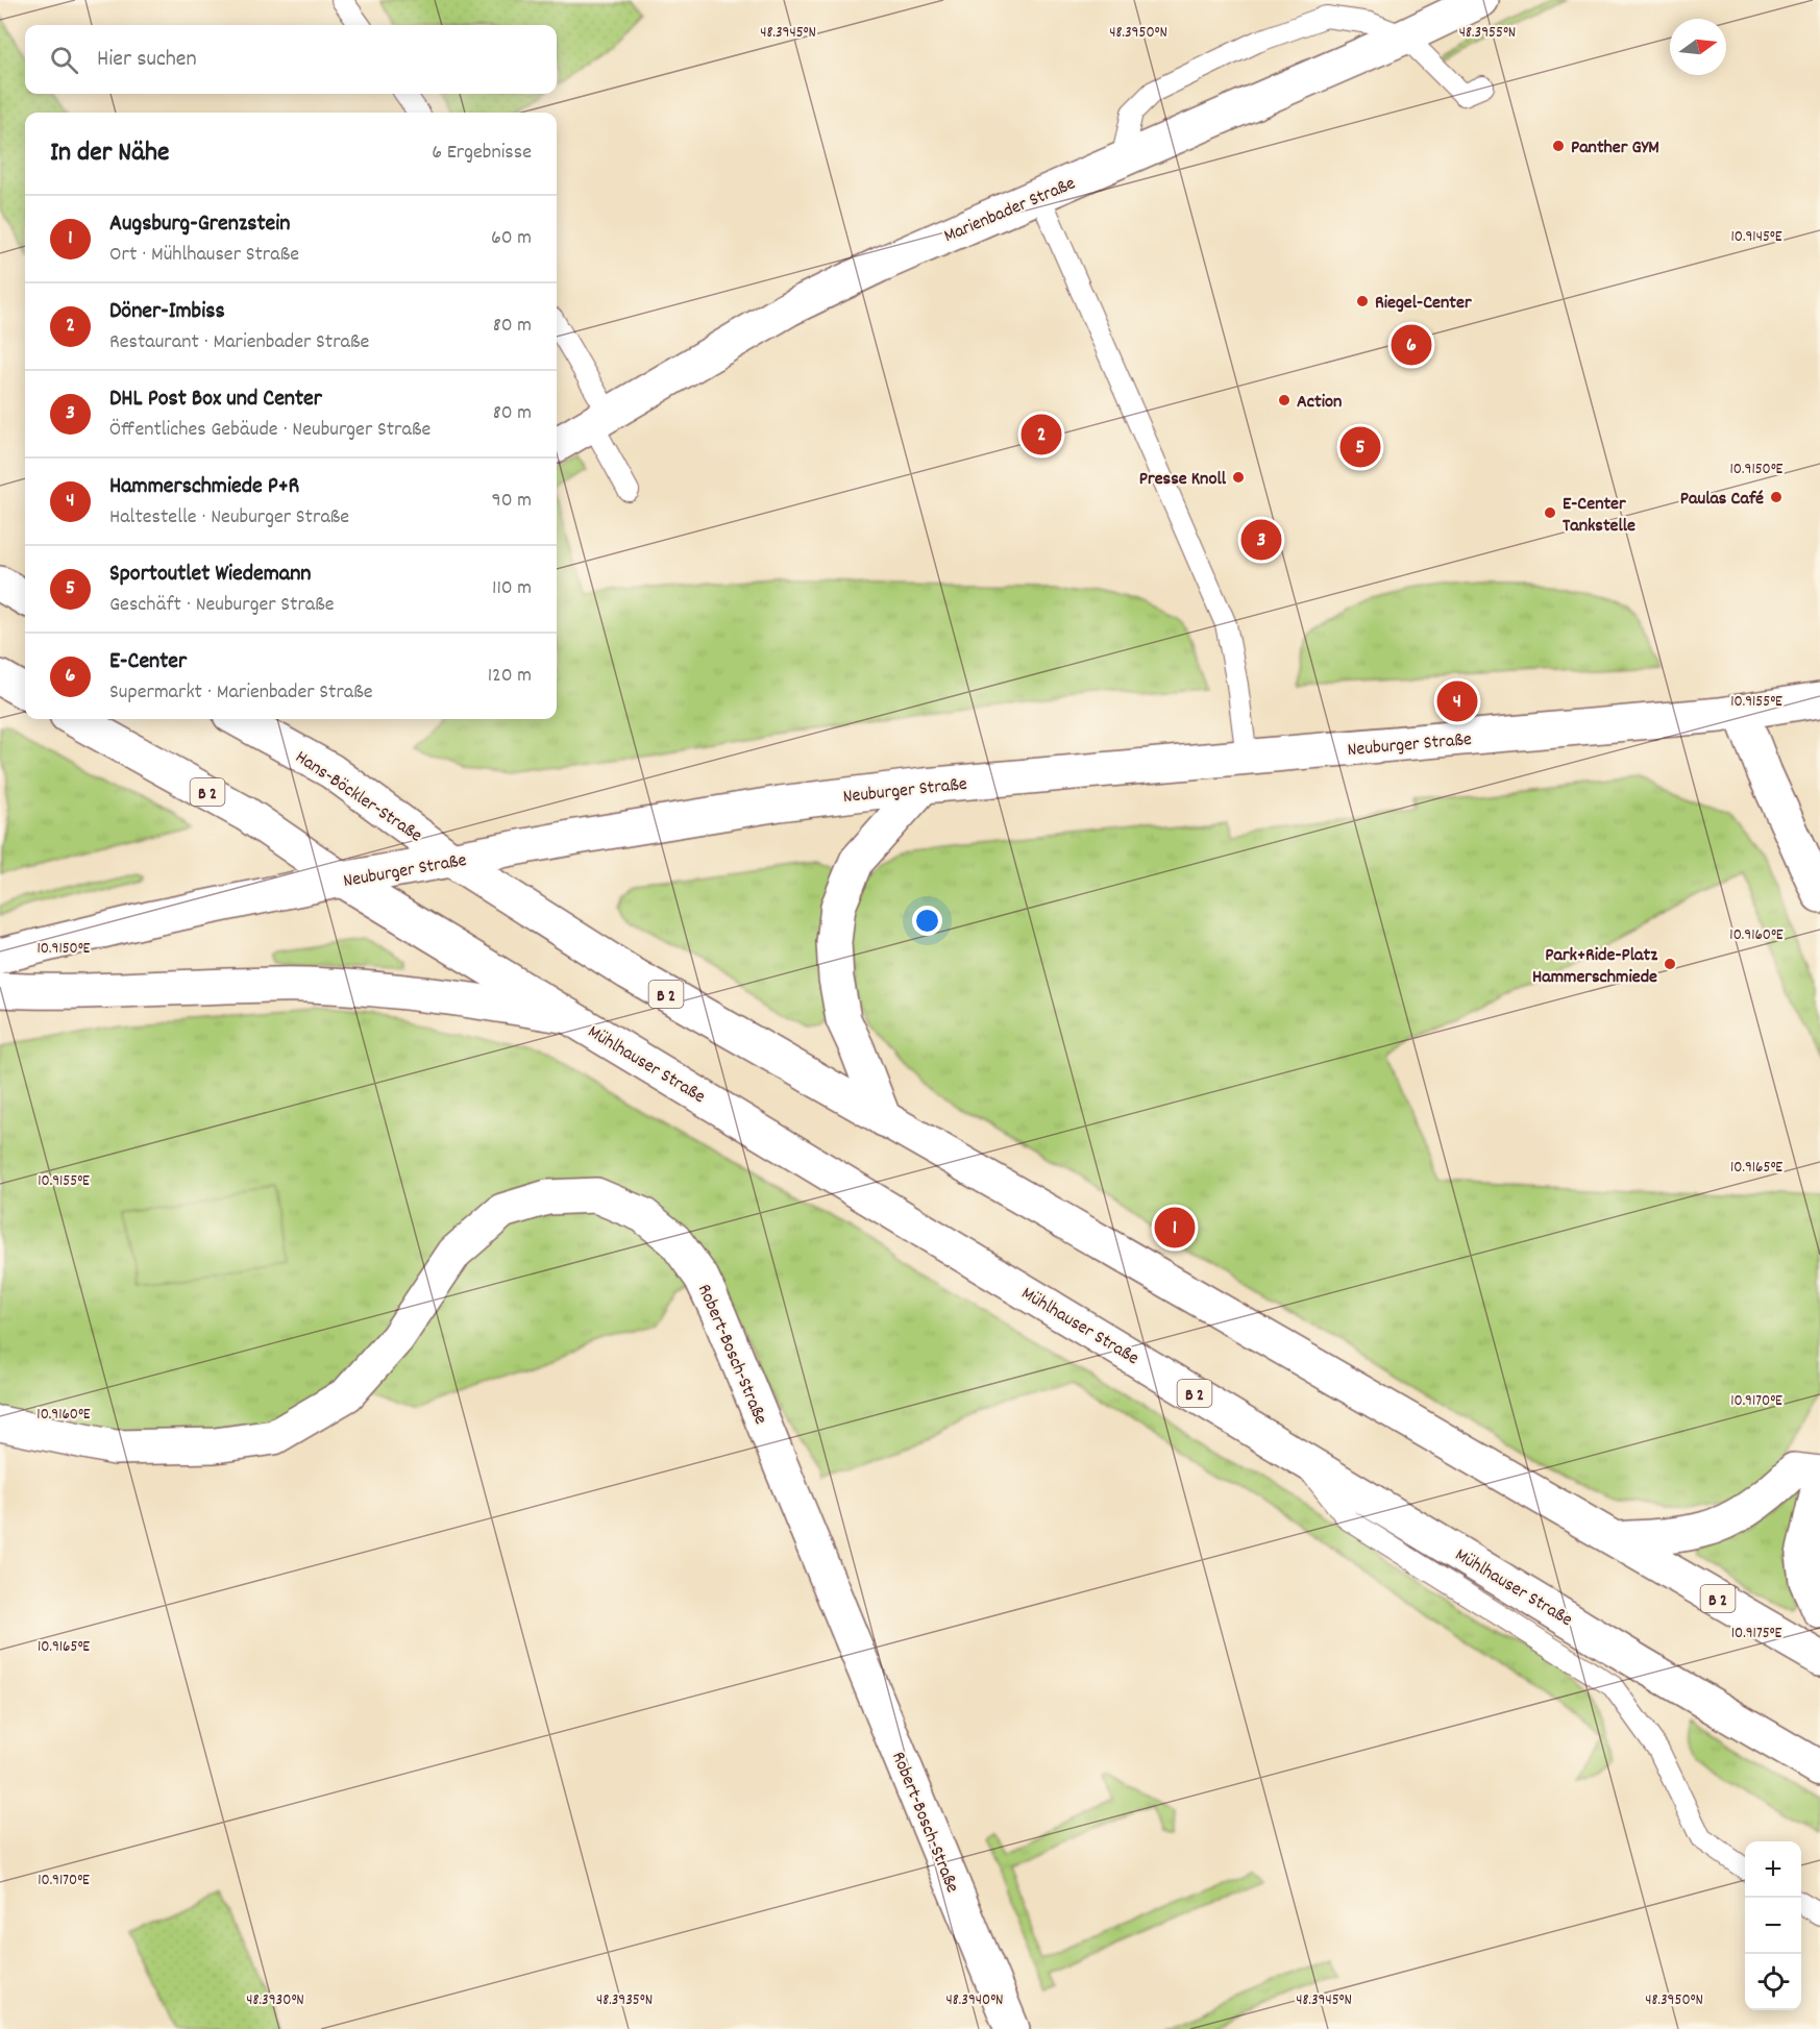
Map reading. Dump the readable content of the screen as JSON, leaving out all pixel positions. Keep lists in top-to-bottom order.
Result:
{
  "streets": {
    "street": [
      "Marienbader Straße",
      "Neuburger Straße",
      "B 2",
      "Hans-Böckler-Straße",
      "Mühlhauser Straße",
      "Robert-Bosch-Straße"
    ]
  },
  "crossings": [
    ["Neuburger Straße", "B 2"],
    ["Neuburger Straße", "Hans-Böckler-Straße"],
    ["Neuburger Straße", "Mühlhauser Straße"],
    ["B 2", "Hans-Böckler-Straße"],
    ["B 2", "Mühlhauser Straße"]
  ],
  "places": [
    "Panther GYM",
    "Riegel-Center",
    "Action",
    "Presse Knoll",
    "Paulas Café",
    "E-Center Tankstelle",
    "Park+Ride-Platz Hammerschmiede"
  ],
  "north": "right",
  "page": {
    "search": "Hier suchen",
    "heading": ["In der Nähe", "6 Ergebnisse"],
    "list": [
      {
        "mark": "1",
        "name": "Augsburg-Grenzstein",
        "note": "Ort · Mühlhauser Straße",
        "value": "60 m"
      },
      {
        "mark": "2",
        "name": "Döner-Imbiss",
        "note": "Restaurant · Marienbader Straße",
        "value": "80 m"
      },
      {
        "mark": "3",
        "name": "DHL Post Box und Center",
        "note": "Öffentliches Gebäude · Neuburger Straße",
        "value": "80 m"
      },
      {
        "mark": "4",
        "name": "Hammerschmiede P+R",
        "note": "Haltestelle · Neuburger Straße",
        "value": "90 m"
      },
      {
        "mark": "5",
        "name": "Sportoutlet Wiedemann",
        "note": "Geschäft · Neuburger Straße",
        "value": "110 m"
      },
      {
        "mark": "6",
        "name": "E-Center",
        "note": "Supermarkt · Marienbader Straße",
        "value": "120 m"
      }
    ],
    "pins": [
      "6",
      "2",
      "5",
      "3",
      "4",
      "1"
    ],
    "map_buttons": ["+", "−"]
  },
  "coordinates": [
    "48.3945°N",
    "48.3950°N",
    "48.3955°N",
    "10.9145°E",
    "10.9150°E",
    "10.9155°E",
    "10.9160°E",
    "10.9165°E",
    "10.9170°E",
    "10.9175°E",
    "48.3930°N",
    "48.3935°N",
    "48.3940°N"
  ]
}
